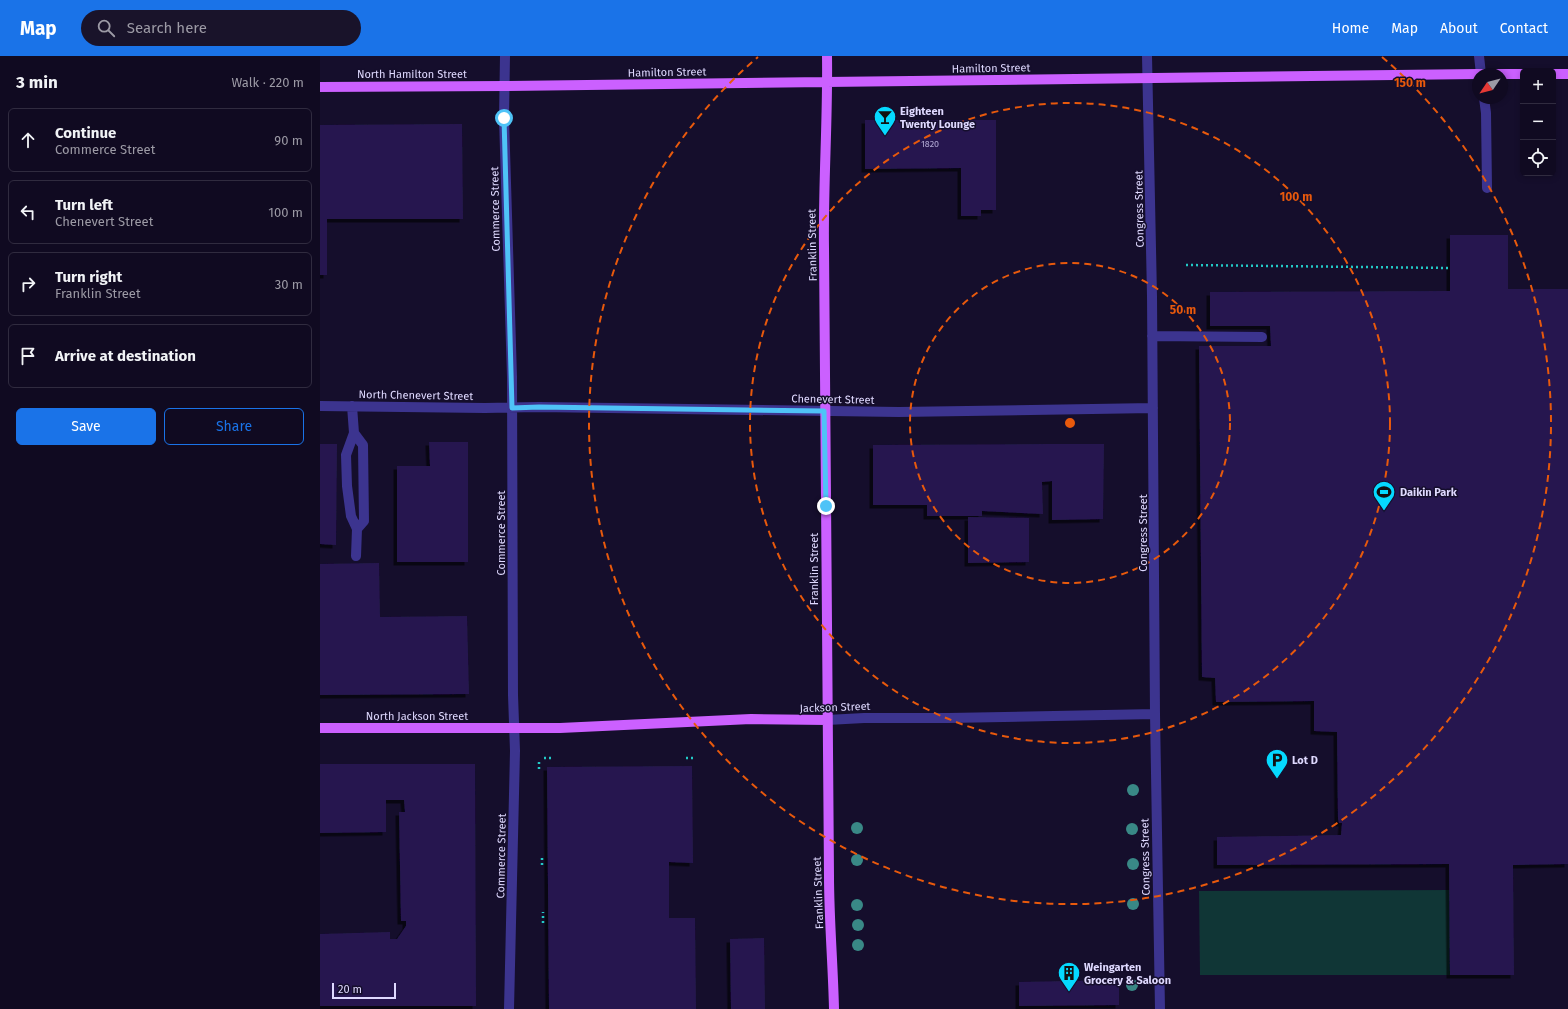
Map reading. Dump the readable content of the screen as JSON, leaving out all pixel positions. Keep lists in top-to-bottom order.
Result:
{
  "streets": {
    "main road": [
      "Hamilton Street",
      "North Hamilton Street",
      "Franklin Street",
      "Jackson Street",
      "North Jackson Street"
    ],
    "street": [
      "Commerce Street",
      "Congress Street",
      "North Chenevert Street",
      "Chenevert Street"
    ]
  },
  "crossings": [
    ["Hamilton Street", "North Hamilton Street"],
    ["Hamilton Street", "Commerce Street"],
    ["Hamilton Street", "Congress Street"],
    ["Hamilton Street", "Franklin Street"],
    ["North Hamilton Street", "Commerce Street"],
    ["Commerce Street", "North Chenevert Street"],
    ["Commerce Street", "Chenevert Street"],
    ["Commerce Street", "Jackson Street"],
    ["Commerce Street", "North Jackson Street"],
    ["Congress Street", "Chenevert Street"],
    ["Congress Street", "Jackson Street"],
    ["Franklin Street", "Chenevert Street"],
    ["Franklin Street", "Jackson Street"],
    ["North Chenevert Street", "Chenevert Street"],
    ["Jackson Street", "North Jackson Street"]
  ],
  "places": {
    "bar": ["Eighteen Twenty Lounge"],
    "sports": ["Daikin Park"],
    "parking": ["Lot D"],
    "building": ["Weingarten Grocery & Saloon"]
  },
  "house_numbers": ["1820"],
  "scale_bar": "20 m",
  "north": "bottom left",
  "page": {
    "header": "Map",
    "search": "Search here",
    "nav": [
      "Home",
      "Map",
      "About",
      "Contact"
    ],
    "heading": ["3 min", "Walk · 220 m"],
    "map_buttons": ["+", "−"],
    "list": [
      ["Continue", "Commerce Street", "90 m"],
      ["Turn left", "Chenevert Street", "100 m"],
      ["Turn right", "Franklin Street", "30 m"],
      "Arrive at destination"
    ],
    "buttons": ["Save", "Share"],
    "scale": "20 m"
  },
  "rings": ["150 m", "100 m", "50 m"]
}
